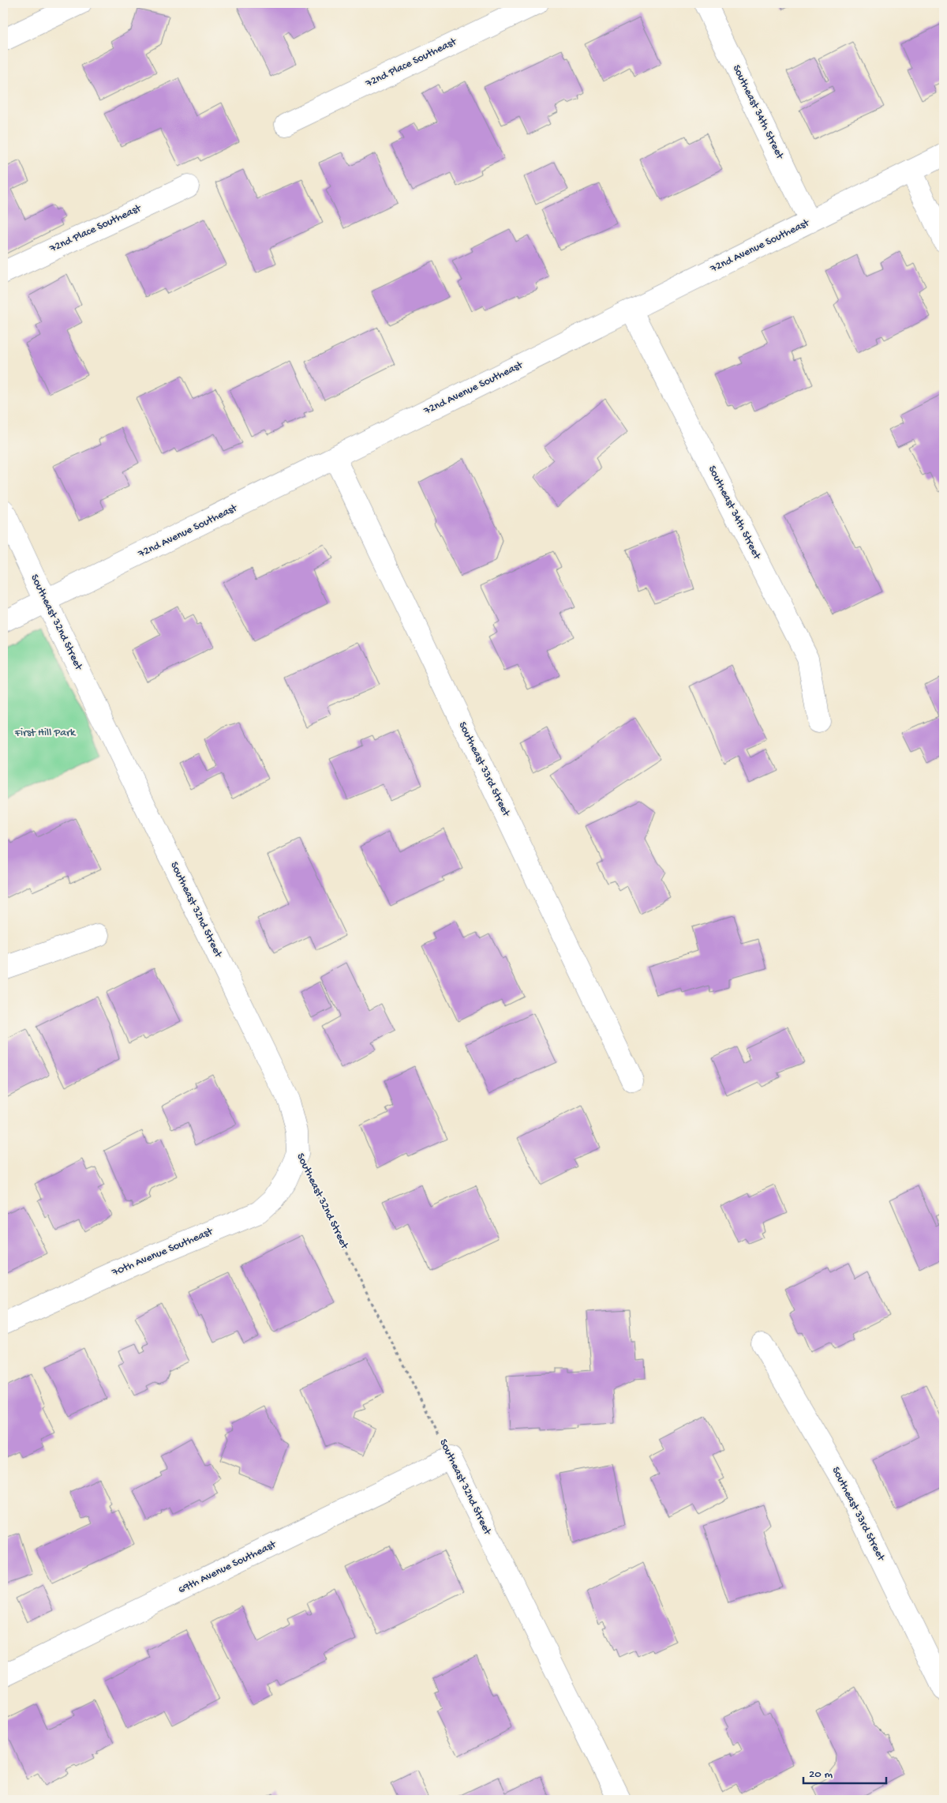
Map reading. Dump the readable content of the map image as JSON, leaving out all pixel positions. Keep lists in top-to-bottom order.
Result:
{
  "streets": {
    "street": [
      "72nd Place Southeast",
      "Southeast 34th Street",
      "72nd Avenue Southeast",
      "Southeast 32nd Street",
      "Southeast 33rd Street",
      "70th Avenue Southeast",
      "69th Avenue Southeast"
    ]
  },
  "crossings": [
    ["Southeast 34th Street", "72nd Avenue Southeast"],
    ["72nd Avenue Southeast", "Southeast 32nd Street"],
    ["72nd Avenue Southeast", "Southeast 33rd Street"],
    ["Southeast 32nd Street", "70th Avenue Southeast"],
    ["Southeast 32nd Street", "69th Avenue Southeast"]
  ],
  "parks": ["First Hill Park"],
  "scale_bar": "20 m"
}
